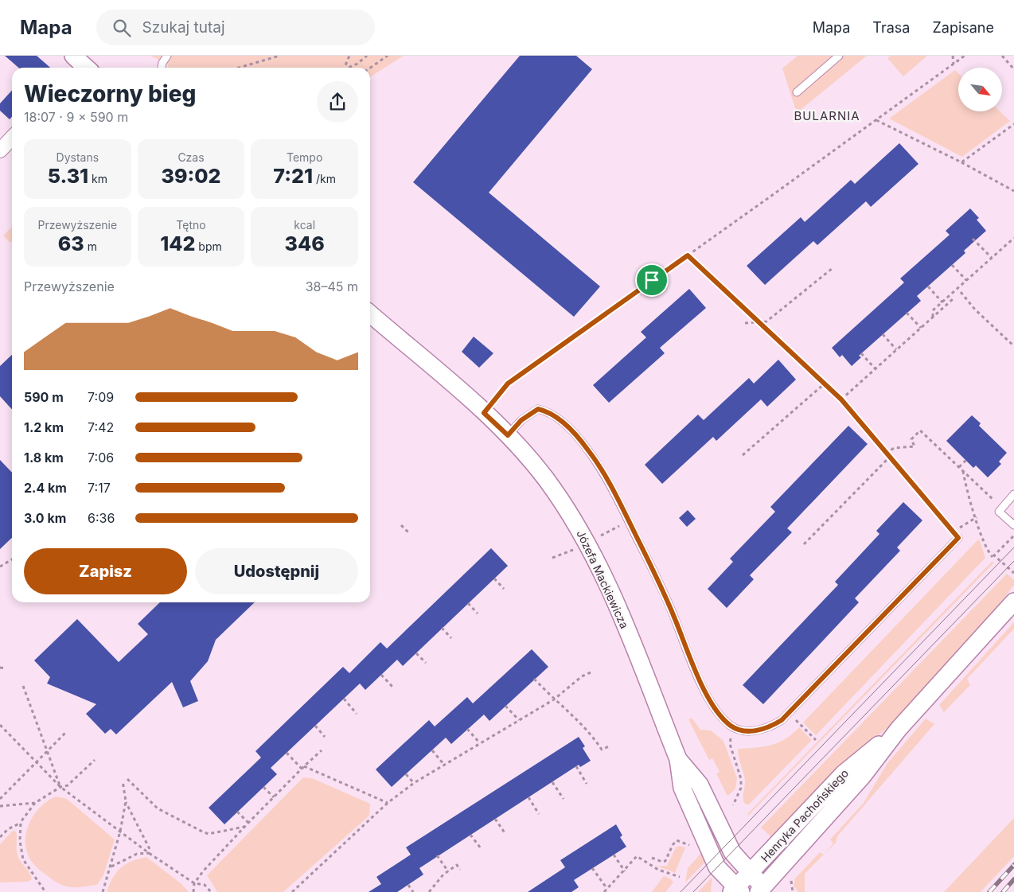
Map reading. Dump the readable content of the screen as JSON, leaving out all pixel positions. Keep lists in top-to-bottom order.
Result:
{
  "streets": {
    "street": ["Józefa Mackiewicza", "Henryka Pachońskiego"]
  },
  "crossings": [
    ["Józefa Mackiewicza", "Henryka Pachońskiego"]
  ],
  "districts": ["BULARNIA"],
  "north": "bottom right",
  "page": {
    "header": "Mapa",
    "search": "Szukaj tutaj",
    "nav": ["Mapa", "Trasa", "Zapisane"],
    "heading": ["Wieczorny bieg", "18:07 · 9 × 590 m"],
    "stats": [
      ["Dystans", "5.31 km"],
      ["Czas", "39:02"],
      ["Tempo", "7:21 /km"],
      ["Przewyższenie", "63 m"],
      ["Tętno", "142 bpm"],
      ["kcal", "346"]
    ],
    "chart": ["Przewyższenie", "38–45 m"],
    "list": [
      {
        "name": "590 m",
        "note": "7:09"
      },
      {
        "name": "1.2 km",
        "note": "7:42"
      },
      {
        "name": "1.8 km",
        "note": "7:06"
      },
      {
        "name": "2.4 km",
        "note": "7:17"
      },
      {
        "name": "3.0 km",
        "note": "6:36"
      }
    ],
    "buttons": ["Zapisz", "Udostępnij"]
  }
}
